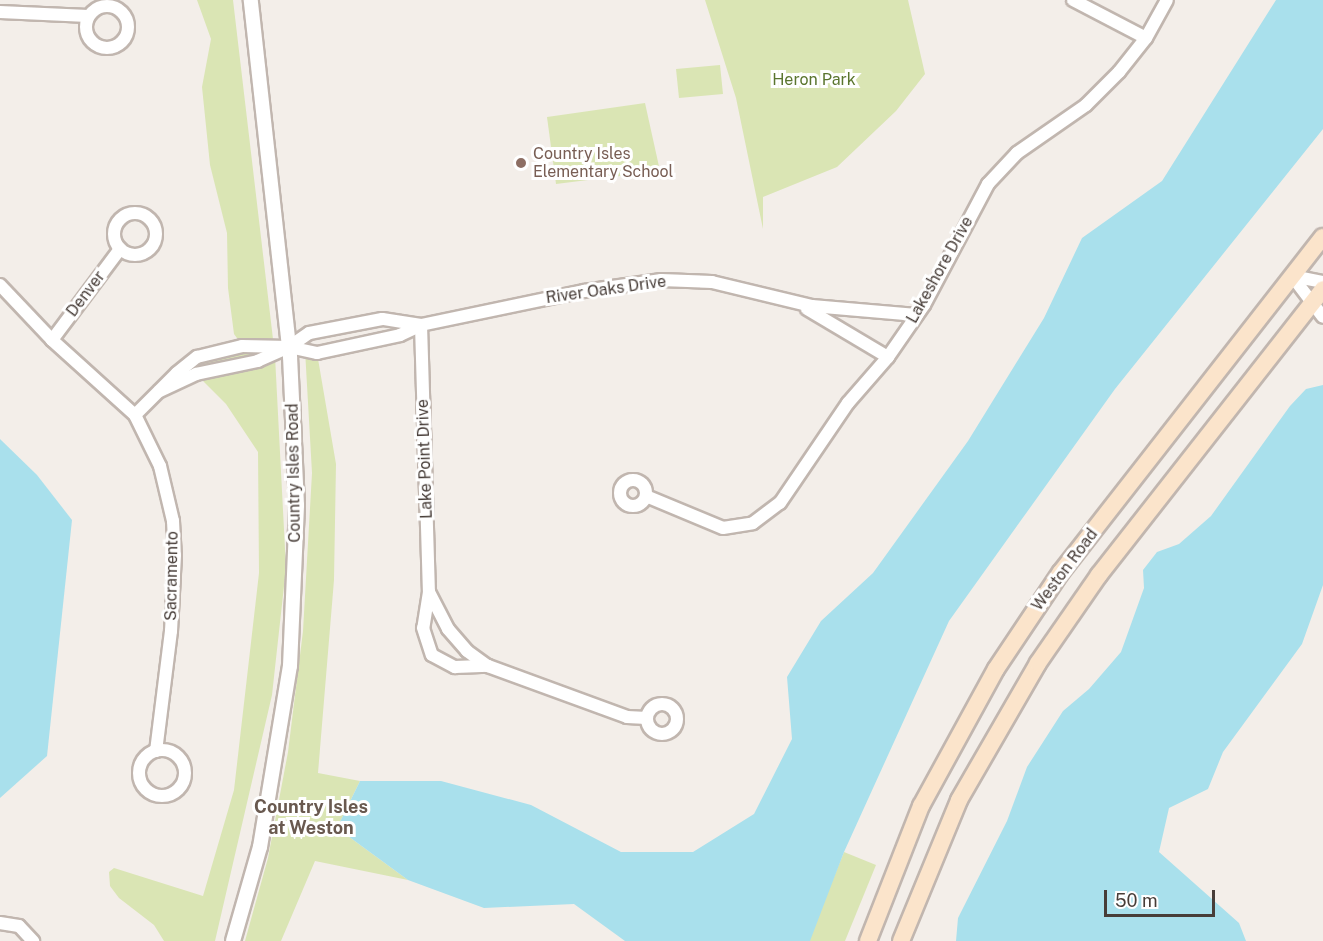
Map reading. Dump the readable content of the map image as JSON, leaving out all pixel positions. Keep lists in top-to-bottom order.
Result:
{
  "streets": {
    "main road": ["Weston Road"],
    "street": [
      "Lakeshore Drive",
      "River Oaks Drive",
      "Denver",
      "Lake Point Drive",
      "Country Isles Road",
      "Sacramento"
    ]
  },
  "crossings": [
    ["Lakeshore Drive", "River Oaks Drive"],
    ["River Oaks Drive", "Lake Point Drive"],
    ["River Oaks Drive", "Country Isles Road"],
    ["Denver", "Sacramento"]
  ],
  "districts": ["Country Isles at Weston"],
  "parks": ["Heron Park"],
  "places": ["Country Isles Elementary School"],
  "scale_bar": "50 m"
}
